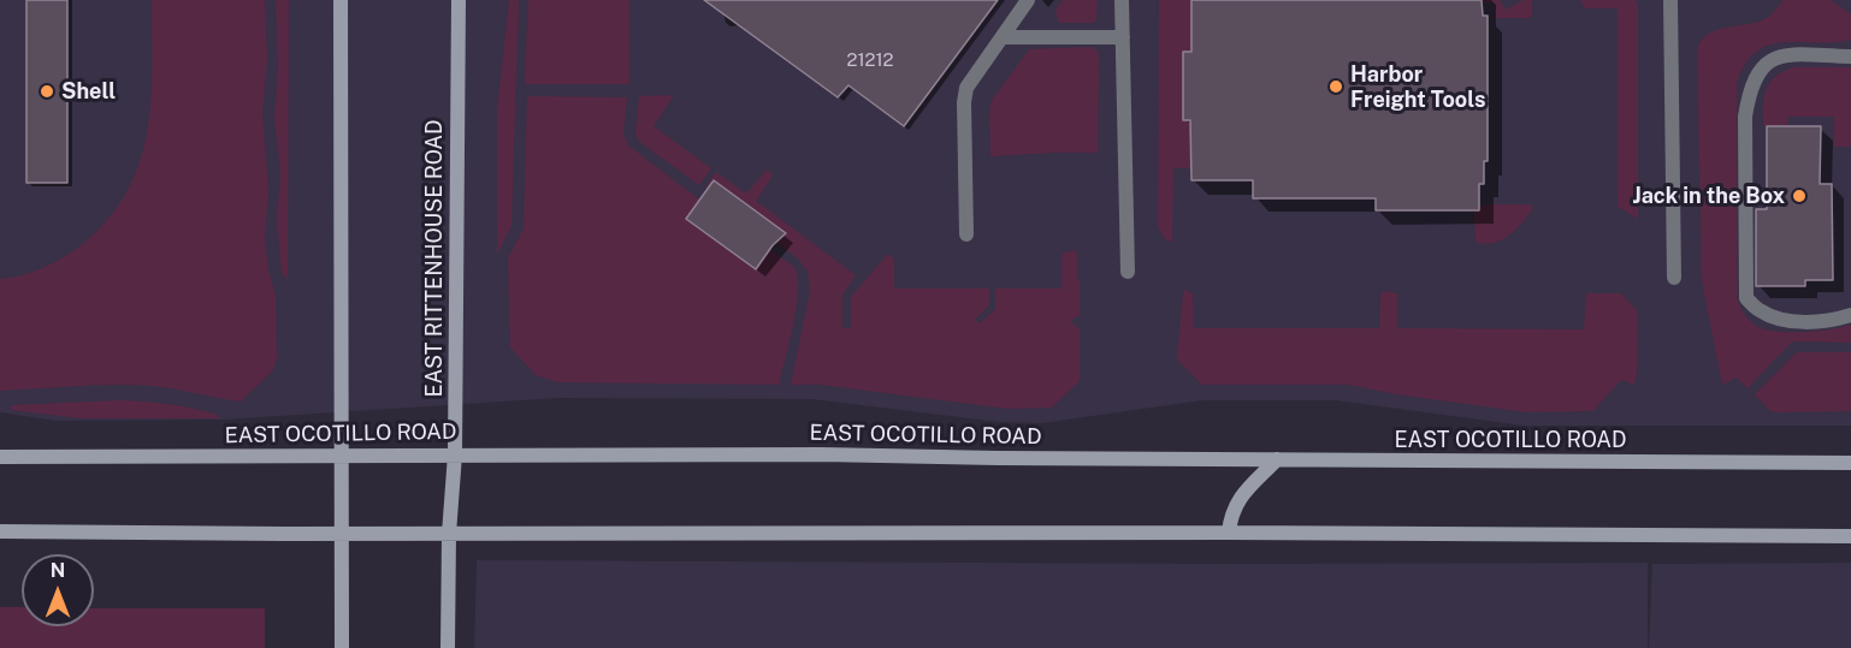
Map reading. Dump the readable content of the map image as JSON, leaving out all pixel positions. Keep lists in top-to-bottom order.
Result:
{
  "streets": {
    "main road": ["EAST RITTENHOUSE ROAD", "EAST OCOTILLO ROAD"]
  },
  "crossings": [
    ["EAST RITTENHOUSE ROAD", "EAST OCOTILLO ROAD"]
  ],
  "places": ["Harbor Freight Tools", "Shell", "Jack in the Box"],
  "house_numbers": ["21212"],
  "north": "top"
}
